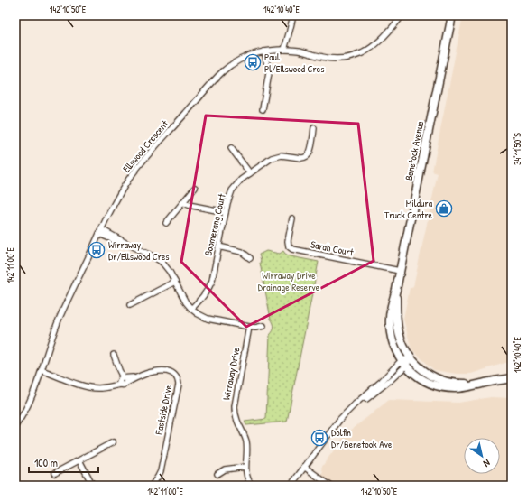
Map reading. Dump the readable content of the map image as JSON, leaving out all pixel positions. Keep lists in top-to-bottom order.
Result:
{
  "streets": {
    "main road": ["Benetook Avenue"],
    "street": [
      "Ellswood Crescent",
      "Boomerang Court",
      "Sarah Court",
      "Wirraway Drive",
      "Eastside Drive"
    ]
  },
  "crossings": [
    ["Ellswood Crescent", "Eastside Drive"],
    ["Benetook Avenue", "Sarah Court"]
  ],
  "parks": ["Wirraway Drive Drainage Reserve"],
  "places": {
    "bus stop": ["Paul Pl/Ellswood Cres", "Wirraway Dr/Ellswood Cres", "Dolfin Dr/Benetook Ave"],
    "shop": ["Mildura Truck Centre"]
  },
  "scale_bar": "100 m",
  "north": "bottom right",
  "coordinates": [
    "142°10'50\"E",
    "142°10'40\"E",
    "34°11'50\"S",
    "142°11'00\"E"
  ]
}
